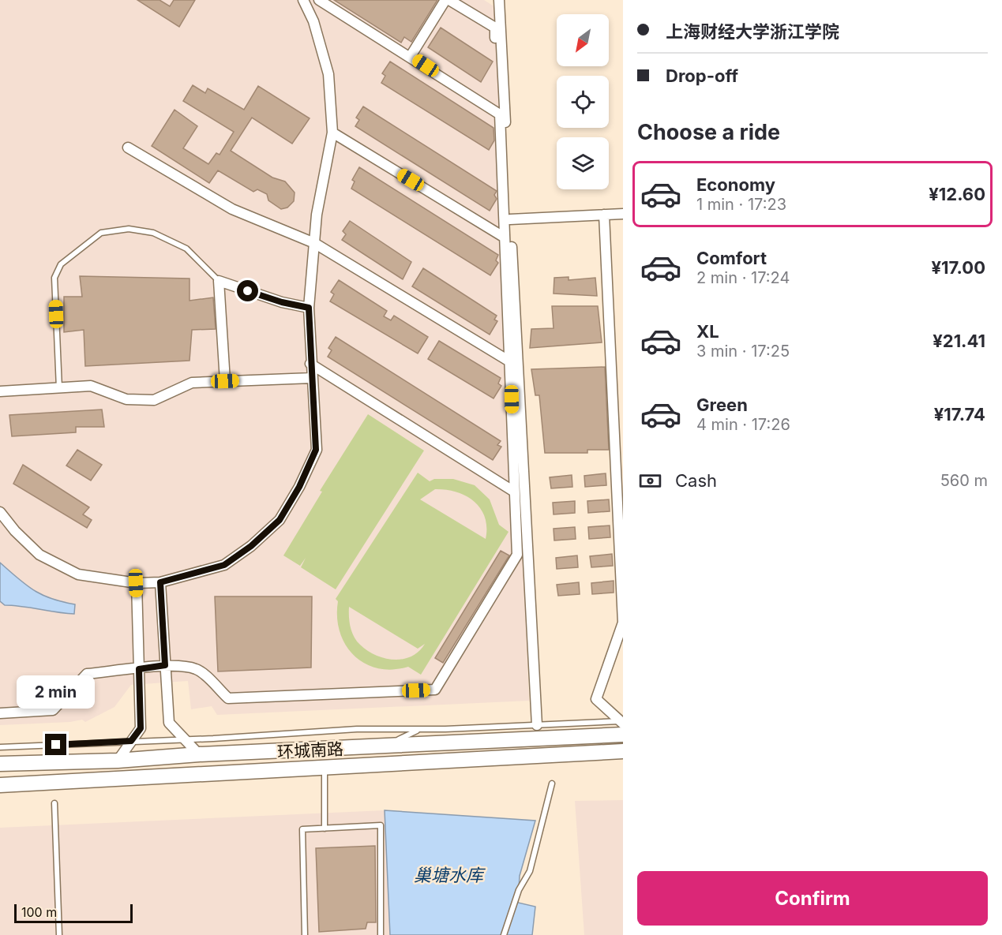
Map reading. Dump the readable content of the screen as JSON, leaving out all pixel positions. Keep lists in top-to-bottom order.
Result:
{
  "streets": {
    "main road": ["环城南路"]
  },
  "water": ["巢塘水库"],
  "scale_bar": "100 m",
  "north": "bottom left",
  "page": {
    "banner": ["上海财经大学浙江学院", "Drop-off"],
    "heading": "Choose a ride",
    "list": [
      {
        "name": "Economy",
        "note": "1 min · 17:23",
        "value": "¥12.60"
      },
      {
        "name": "Comfort",
        "note": "2 min · 17:24",
        "value": "¥17.00"
      },
      {
        "name": "XL",
        "note": "3 min · 17:25",
        "value": "¥21.41"
      },
      {
        "name": "Green",
        "note": "4 min · 17:26",
        "value": "¥17.74"
      }
    ],
    "pay": ["Cash", "560 m"],
    "bubble": "2 min",
    "buttons": "Confirm",
    "scale": "100 m"
  }
}
